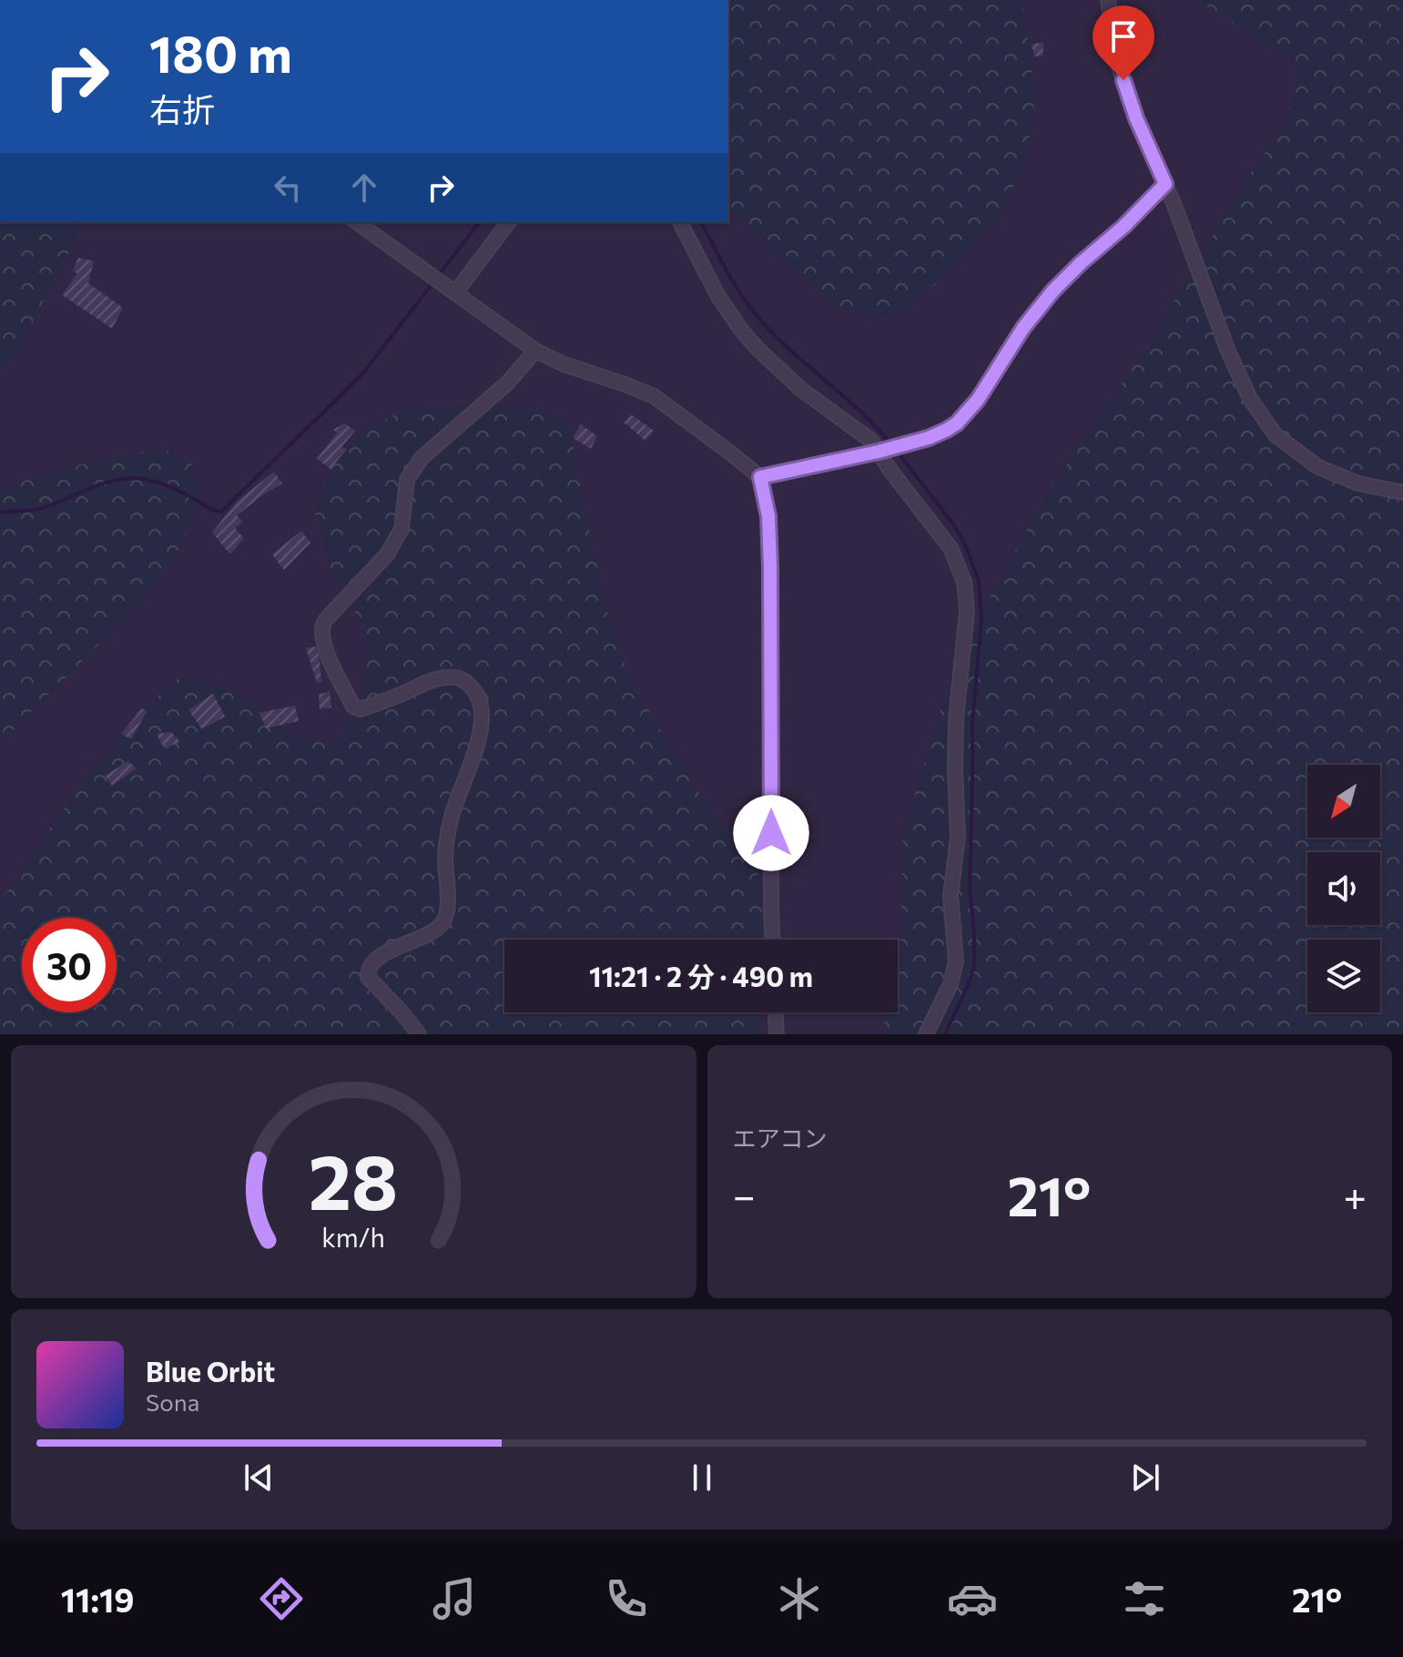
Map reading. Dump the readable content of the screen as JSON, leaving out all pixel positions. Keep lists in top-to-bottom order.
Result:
{
  "north": "bottom left",
  "page": {
    "turn": ["180 m", "右折"],
    "limit": "30",
    "trip": "11:21 · 2 分 · 490 m",
    "tile": "エアコン",
    "heat": ["−", "21°", "+"],
    "song": ["Blue Orbit", "Sona"],
    "tabs": ["11:19", "21°"],
    "gauge": ["28", "km/h"]
  }
}
